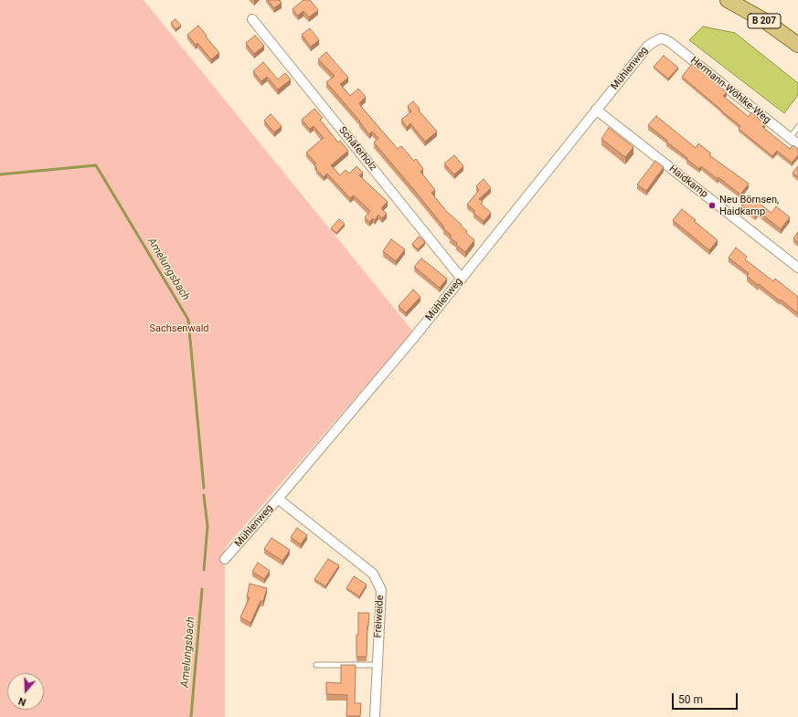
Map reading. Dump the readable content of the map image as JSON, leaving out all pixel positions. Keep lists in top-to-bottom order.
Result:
{
  "streets": {
    "main road": ["B 207"],
    "street": [
      "Mühlenweg",
      "Hermann-Wöhlke-Weg",
      "Schäferholz",
      "Haidkamp",
      "Freiweide"
    ]
  },
  "crossings": [
    ["Mühlenweg", "Hermann-Wöhlke-Weg"],
    ["Mühlenweg", "Schäferholz"],
    ["Mühlenweg", "Haidkamp"],
    ["Mühlenweg", "Freiweide"]
  ],
  "water": ["Amelungsbach"],
  "parks": ["Sachsenwald"],
  "places": ["Neu Börnsen, Haidkamp"],
  "scale_bar": "50 m",
  "north": "bottom"
}
